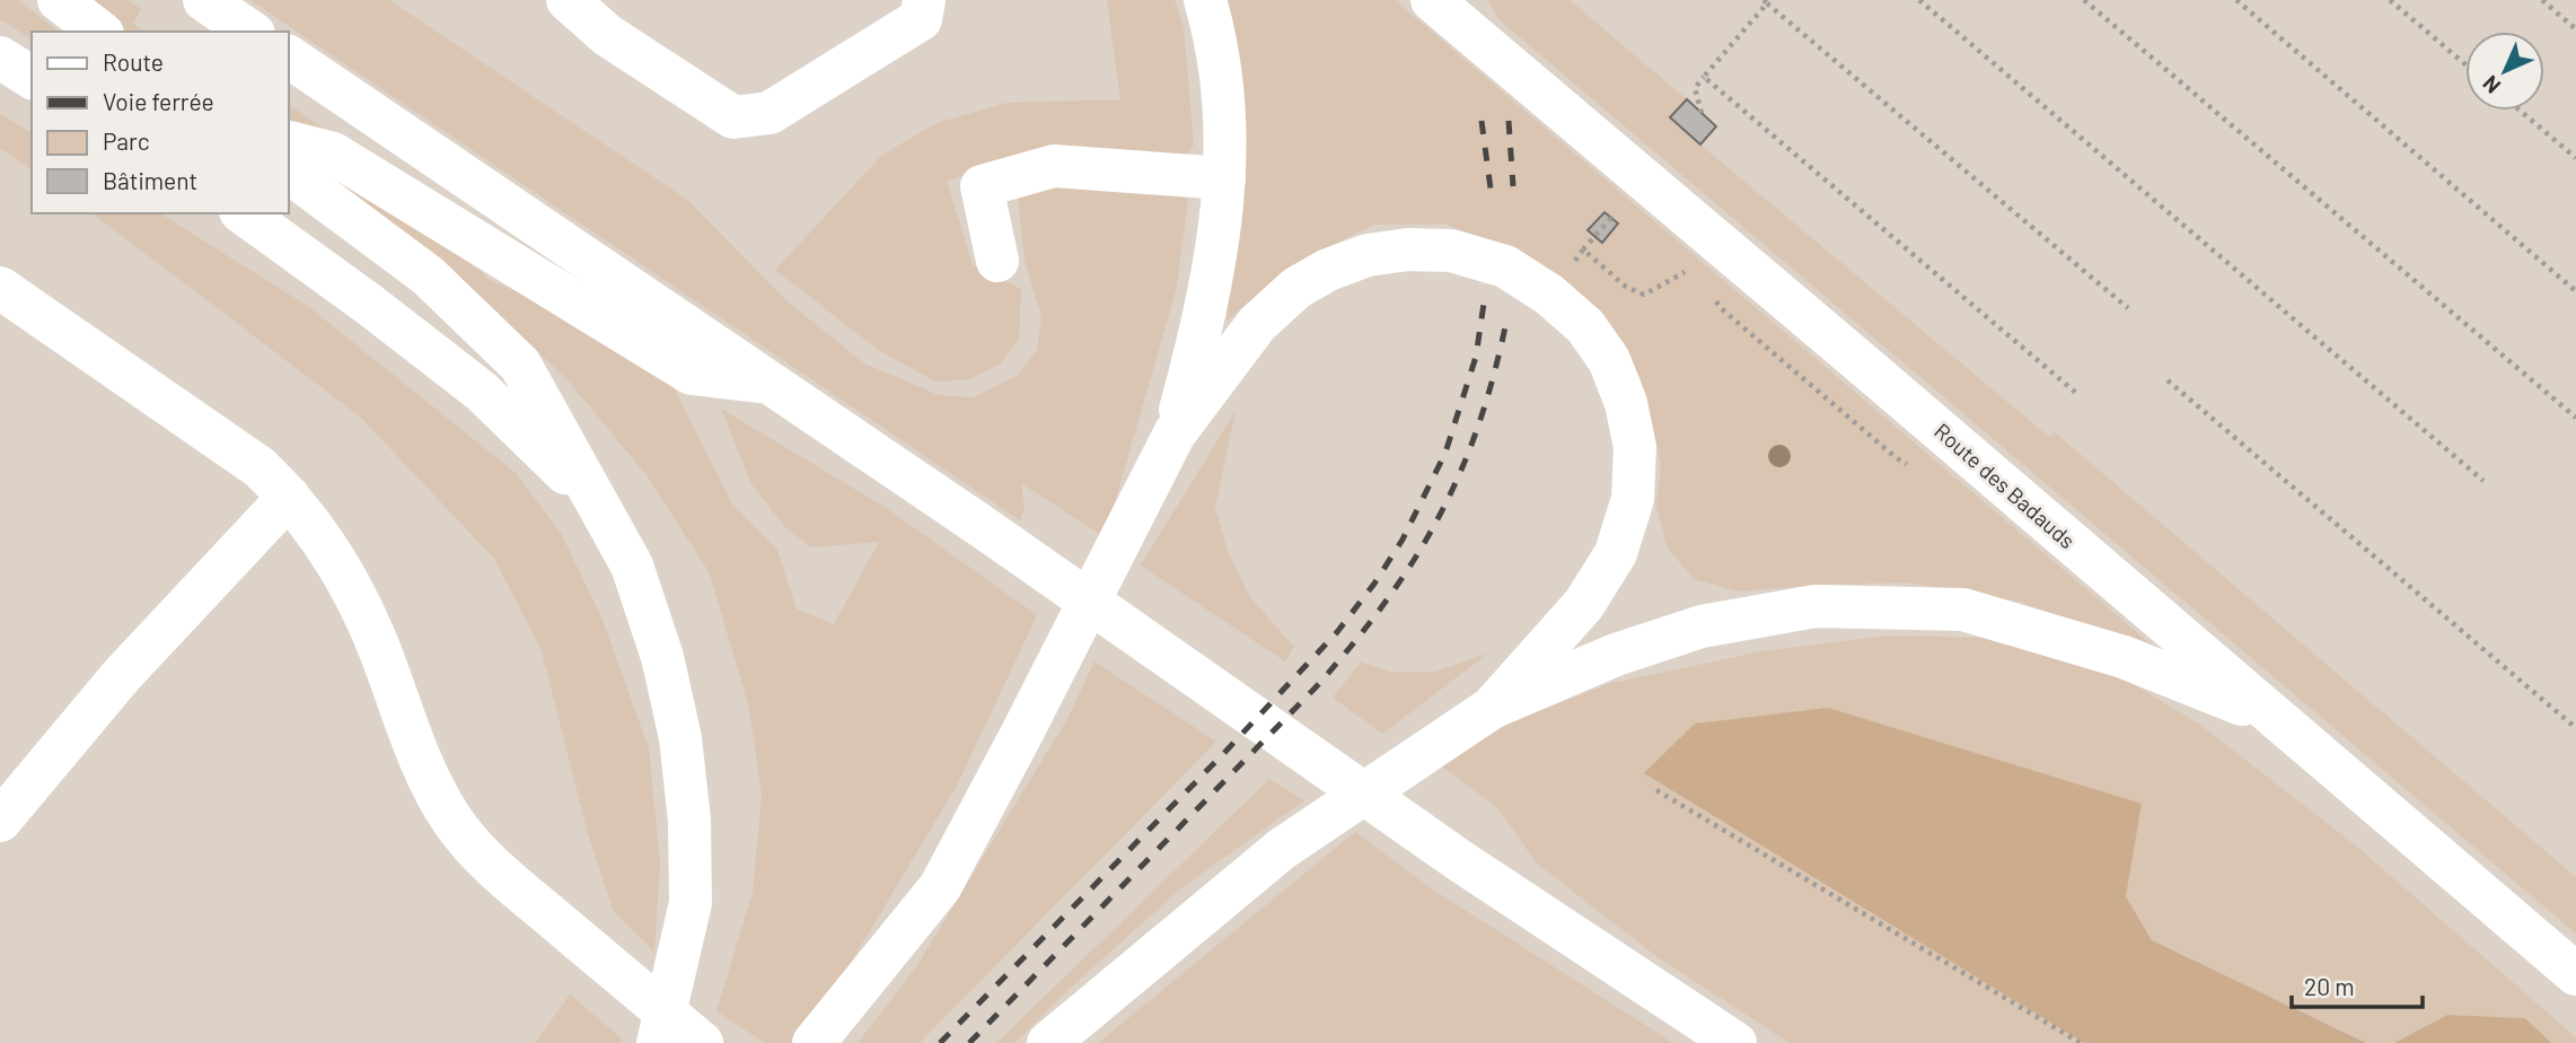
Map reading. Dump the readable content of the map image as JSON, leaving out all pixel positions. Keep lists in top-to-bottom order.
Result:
{
  "streets": {
    "main road": ["Route des Badauds"]
  },
  "legend": [
    "Route",
    "Voie ferrée",
    "Parc",
    "Bâtiment"
  ],
  "scale_bar": "20 m",
  "north": "bottom left"
}
